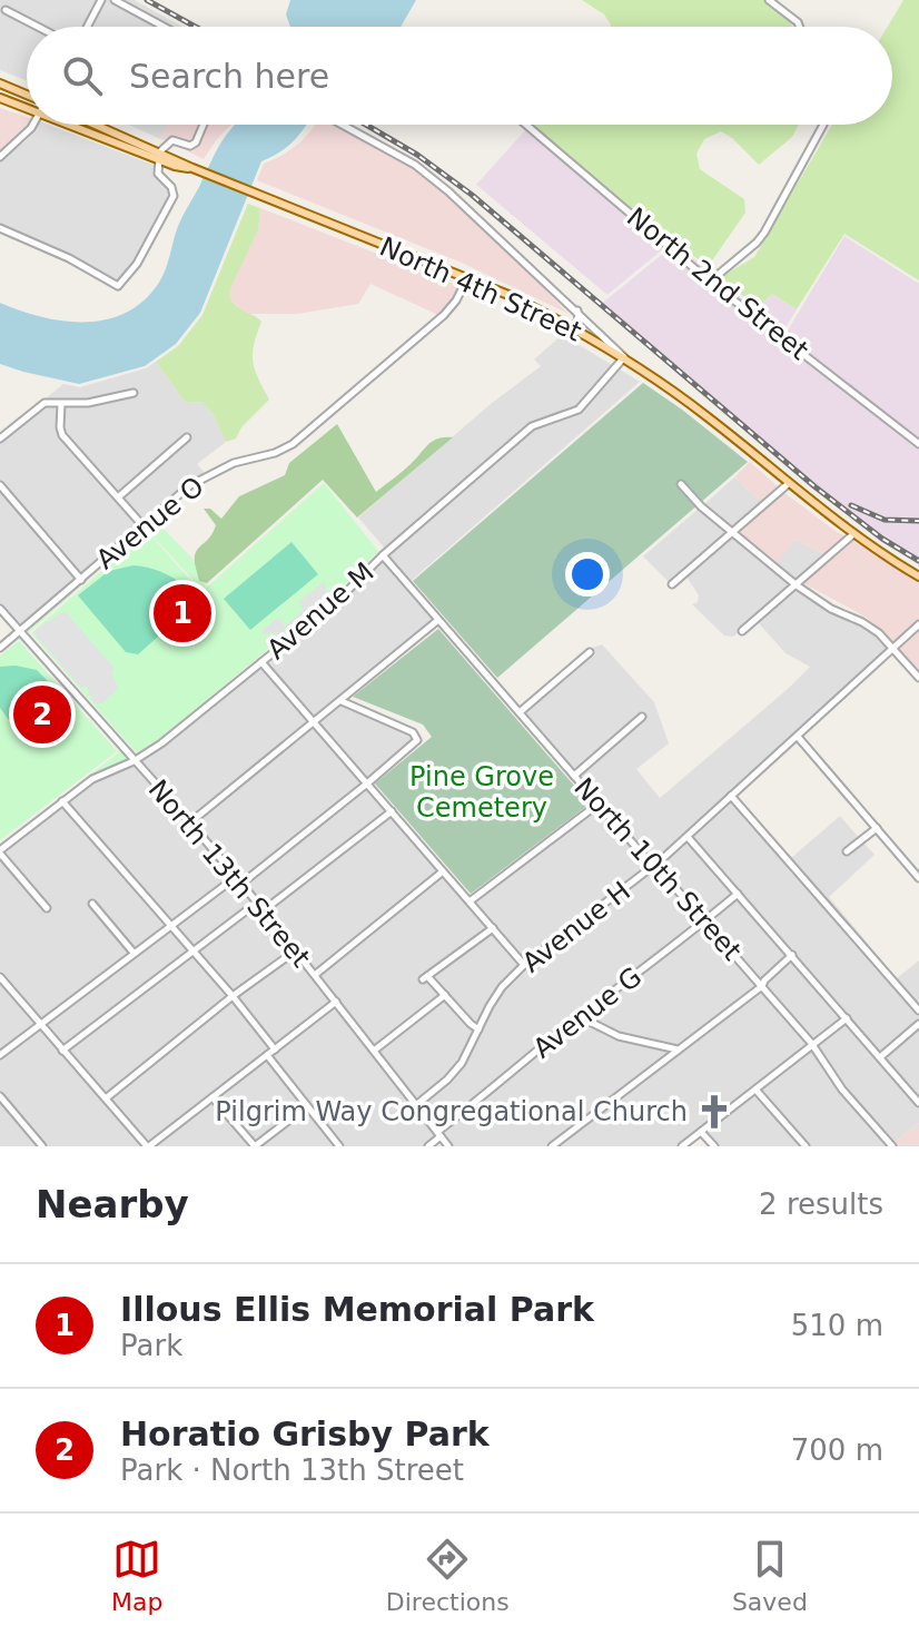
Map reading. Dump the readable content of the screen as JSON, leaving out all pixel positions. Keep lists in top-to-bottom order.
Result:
{
  "streets": {
    "main road": ["North 4th Street"],
    "street": [
      "North 2nd Street",
      "Avenue O",
      "Avenue M",
      "North 10th Street",
      "North 13th Street",
      "Avenue H",
      "Avenue G"
    ]
  },
  "crossings": [
    ["North 4th Street", "Avenue O"],
    ["North 4th Street", "Avenue M"],
    ["Avenue O", "North 13th Street"],
    ["Avenue M", "North 10th Street"],
    ["Avenue M", "North 13th Street"],
    ["North 10th Street", "Avenue H"],
    ["North 10th Street", "Avenue G"],
    ["North 13th Street", "Avenue H"],
    ["North 13th Street", "Avenue G"]
  ],
  "parks": ["Pine Grove Cemetery"],
  "places": {
    "church": ["Pilgrim Way Congregational Church"]
  },
  "page": {
    "search": "Search here",
    "pins": ["1", "2"],
    "heading": ["Nearby", "2 results"],
    "list": [
      {
        "mark": "1",
        "name": "Illous Ellis Memorial Park",
        "note": "Park",
        "value": "510 m"
      },
      {
        "mark": "2",
        "name": "Horatio Grisby Park",
        "note": "Park · North 13th Street",
        "value": "700 m"
      }
    ],
    "nav": ["Map", "Directions", "Saved"]
  }
}
